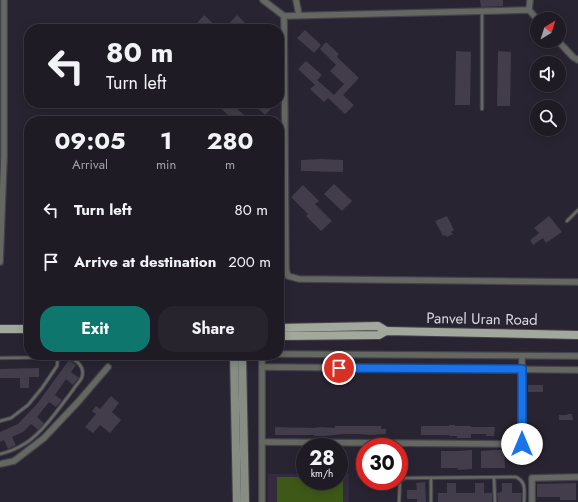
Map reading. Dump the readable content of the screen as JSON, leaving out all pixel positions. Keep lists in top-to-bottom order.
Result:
{
  "streets": {
    "main road": ["Panvel Uran Road"]
  },
  "north": "top right",
  "page": {
    "turn": ["80 m", "Turn left"],
    "eta": [
      "09:05",
      "Arrival",
      "1",
      "min",
      "280",
      "m"
    ],
    "list": [
      {
        "name": "Turn left",
        "value": "80 m"
      },
      {
        "name": "Arrive at destination",
        "value": "200 m"
      }
    ],
    "buttons": ["Exit", "Share"],
    "speed": "28 km/h",
    "limit": "30"
  }
}
